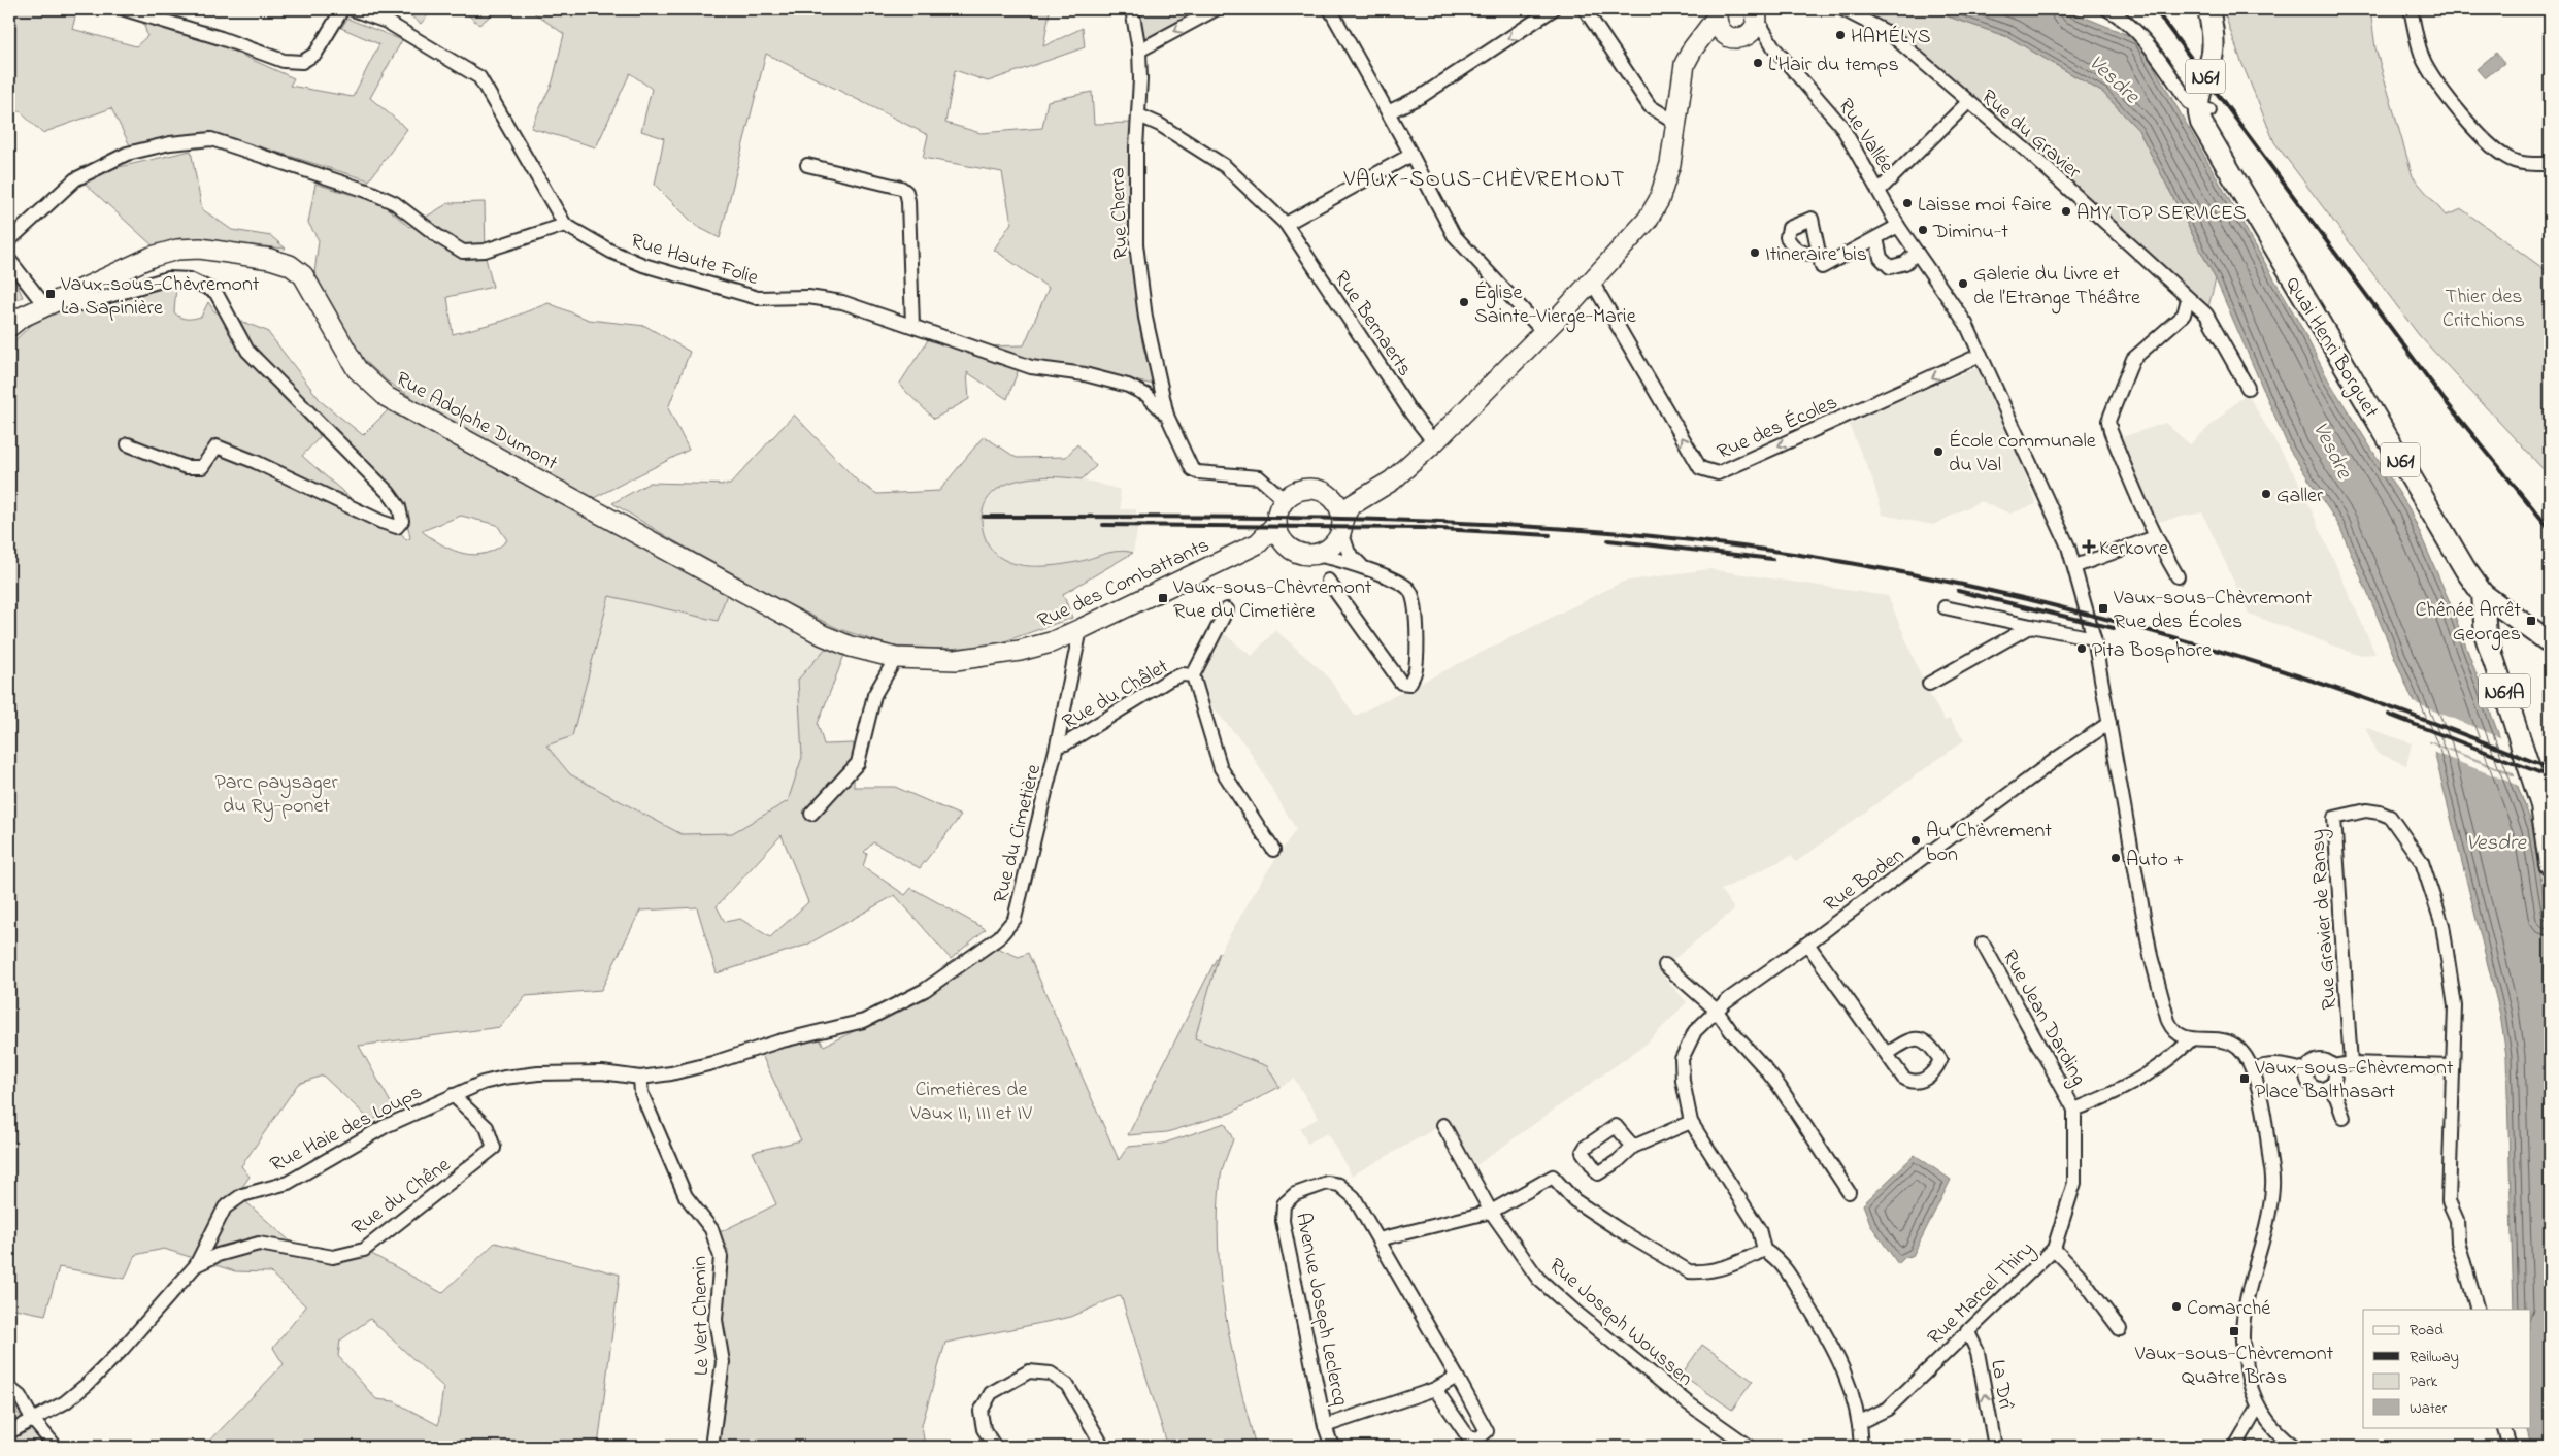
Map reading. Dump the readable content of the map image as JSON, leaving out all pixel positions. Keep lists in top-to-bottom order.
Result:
{
  "streets": {
    "main road": [
      "N61",
      "Quai Henri Borguet",
      "Rue Adolphe Dumont",
      "Rue des Combattants",
      "N61A"
    ],
    "street": [
      "Rue du Gravier",
      "Rue Vallée",
      "Rue Cherra",
      "Rue Haute Folie",
      "Rue Bernaerts",
      "Rue des Écoles",
      "Rue du Châlet",
      "Rue du Cimetière",
      "Rue Boden",
      "Rue Gravier de Ransy",
      "Rue Jean Darding",
      "Rue Haie des Loups",
      "Rue du Chêne",
      "Rue Marcel Thiry",
      "Avenue Joseph Leclercq",
      "Le Vert Chemin",
      "Rue Joseph Woussen",
      "La Drî"
    ]
  },
  "crossings": [
    ["N61", "Quai Henri Borguet"],
    ["Rue Vallée", "Rue des Écoles"],
    ["Rue Vallée", "Rue Boden"],
    ["Rue Cherra", "Rue Haute Folie"],
    ["Rue Cherra", "Rue Bernaerts"],
    ["Rue Haute Folie", "Rue des Combattants"],
    ["Rue Adolphe Dumont", "Rue des Combattants"],
    ["Rue des Combattants", "Rue du Cimetière"],
    ["Rue du Châlet", "Rue du Cimetière"],
    ["Rue du Cimetière", "Rue Haie des Loups"],
    ["Rue Jean Darding", "Rue Marcel Thiry"],
    ["Rue Haie des Loups", "Rue du Chêne"],
    ["Rue Haie des Loups", "Le Vert Chemin"],
    ["Rue Marcel Thiry", "La Drî"]
  ],
  "one_way": ["La Drî"],
  "districts": ["VAUX-SOUS-CHÈVREMONT"],
  "water": ["Vesdre"],
  "parks": ["Thier des Critchions", "Parc paysager du Ry-ponet", "Cimetières de Vaux II, III et IV"],
  "places": {
    "other": [
      "HAMÉLYS",
      "L'Hair du temps",
      "Laisse moi faire",
      "AMY TOP SERVICES",
      "Diminu-t",
      "Itineraire bis",
      "Galerie du Livre et de l’Etrange Théâtre",
      "Église Sainte-Vierge-Marie",
      "École communale du Val",
      "Galler",
      "Pita Bosphore",
      "Au Chèvrement bon",
      "Auto +",
      "Comarché"
    ],
    "transit": [
      "Vaux-sous-Chèvremont La Sapinière",
      "Vaux-sous-Chèvremont Rue du Cimetière",
      "Vaux-sous-Chèvremont Rue des Écoles",
      "Chênée Arrêt Georges",
      "Vaux-sous-Chèvremont Place Balthasart",
      "Vaux-sous-Chèvremont Quatre Bras"
    ],
    "health": ["Kerkovre"]
  },
  "legend": [
    "Road",
    "Railway",
    "Park",
    "Water"
  ]
}
